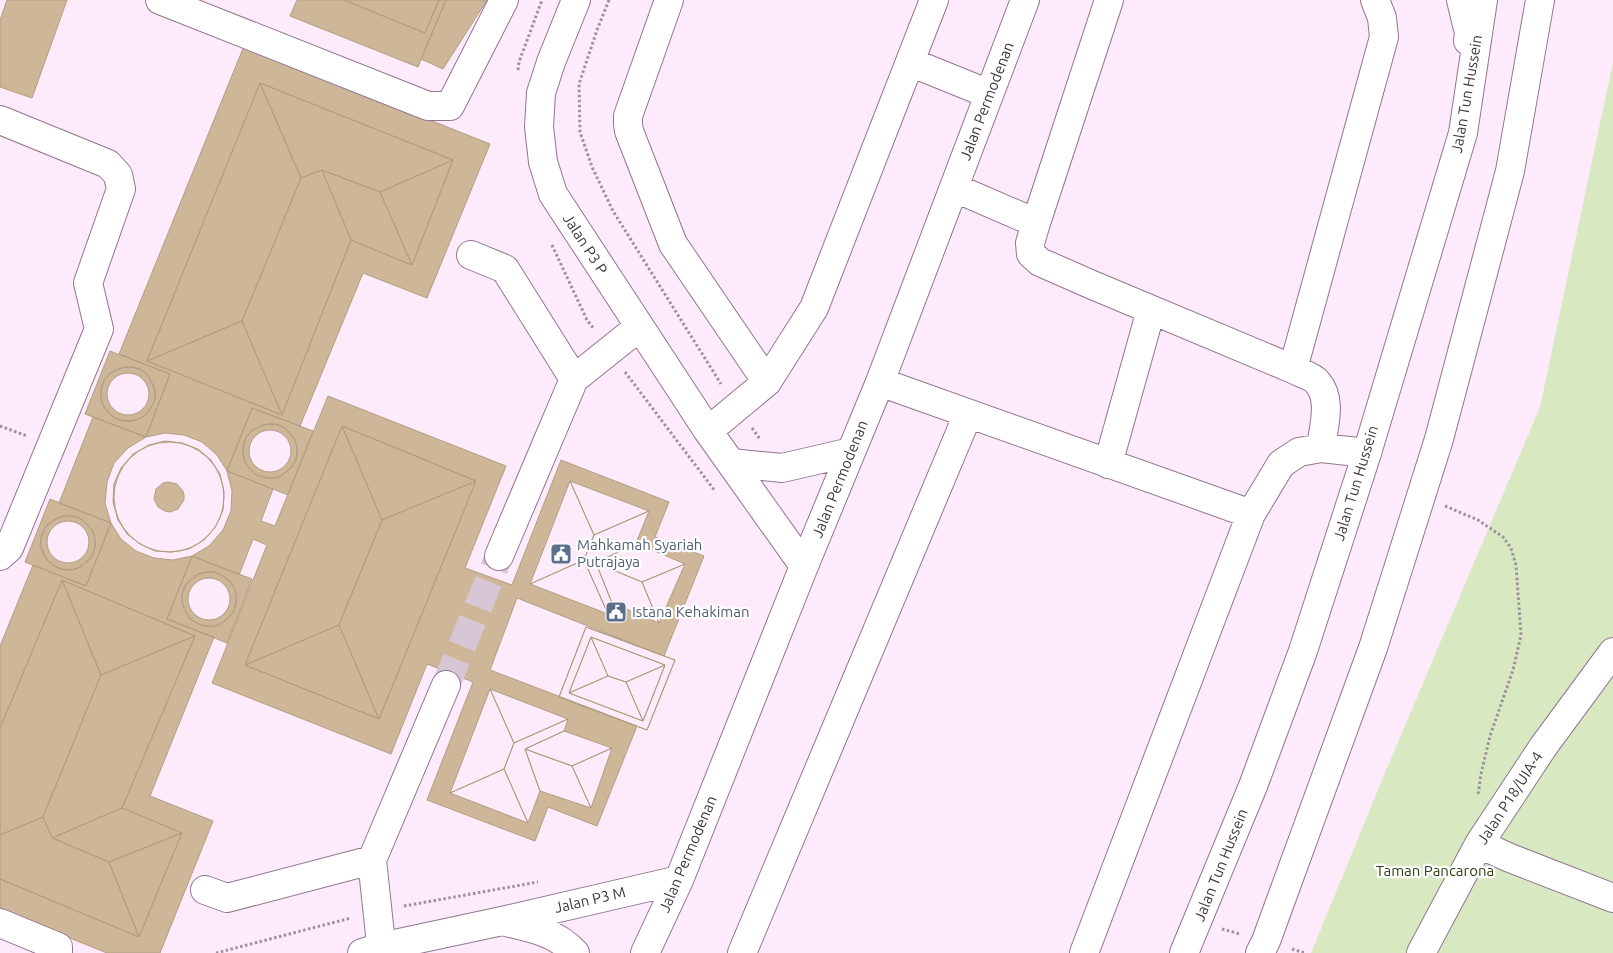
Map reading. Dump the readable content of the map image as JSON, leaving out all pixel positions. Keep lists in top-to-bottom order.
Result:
{
  "streets": {
    "street": [
      "Jalan Tun Hussein",
      "Jalan Permodenan",
      "Jalan P3 P",
      "Jalan P18/UIA-4",
      "Jalan P3 M"
    ]
  },
  "crossings": [
    ["Jalan Permodenan", "Jalan P3 P"],
    ["Jalan Permodenan", "Jalan P3 M"]
  ],
  "parks": ["Taman Pancarona"],
  "places": {
    "public building": ["Mahkamah Syariah Putrajaya", "Istana Kehakiman"]
  }
}
